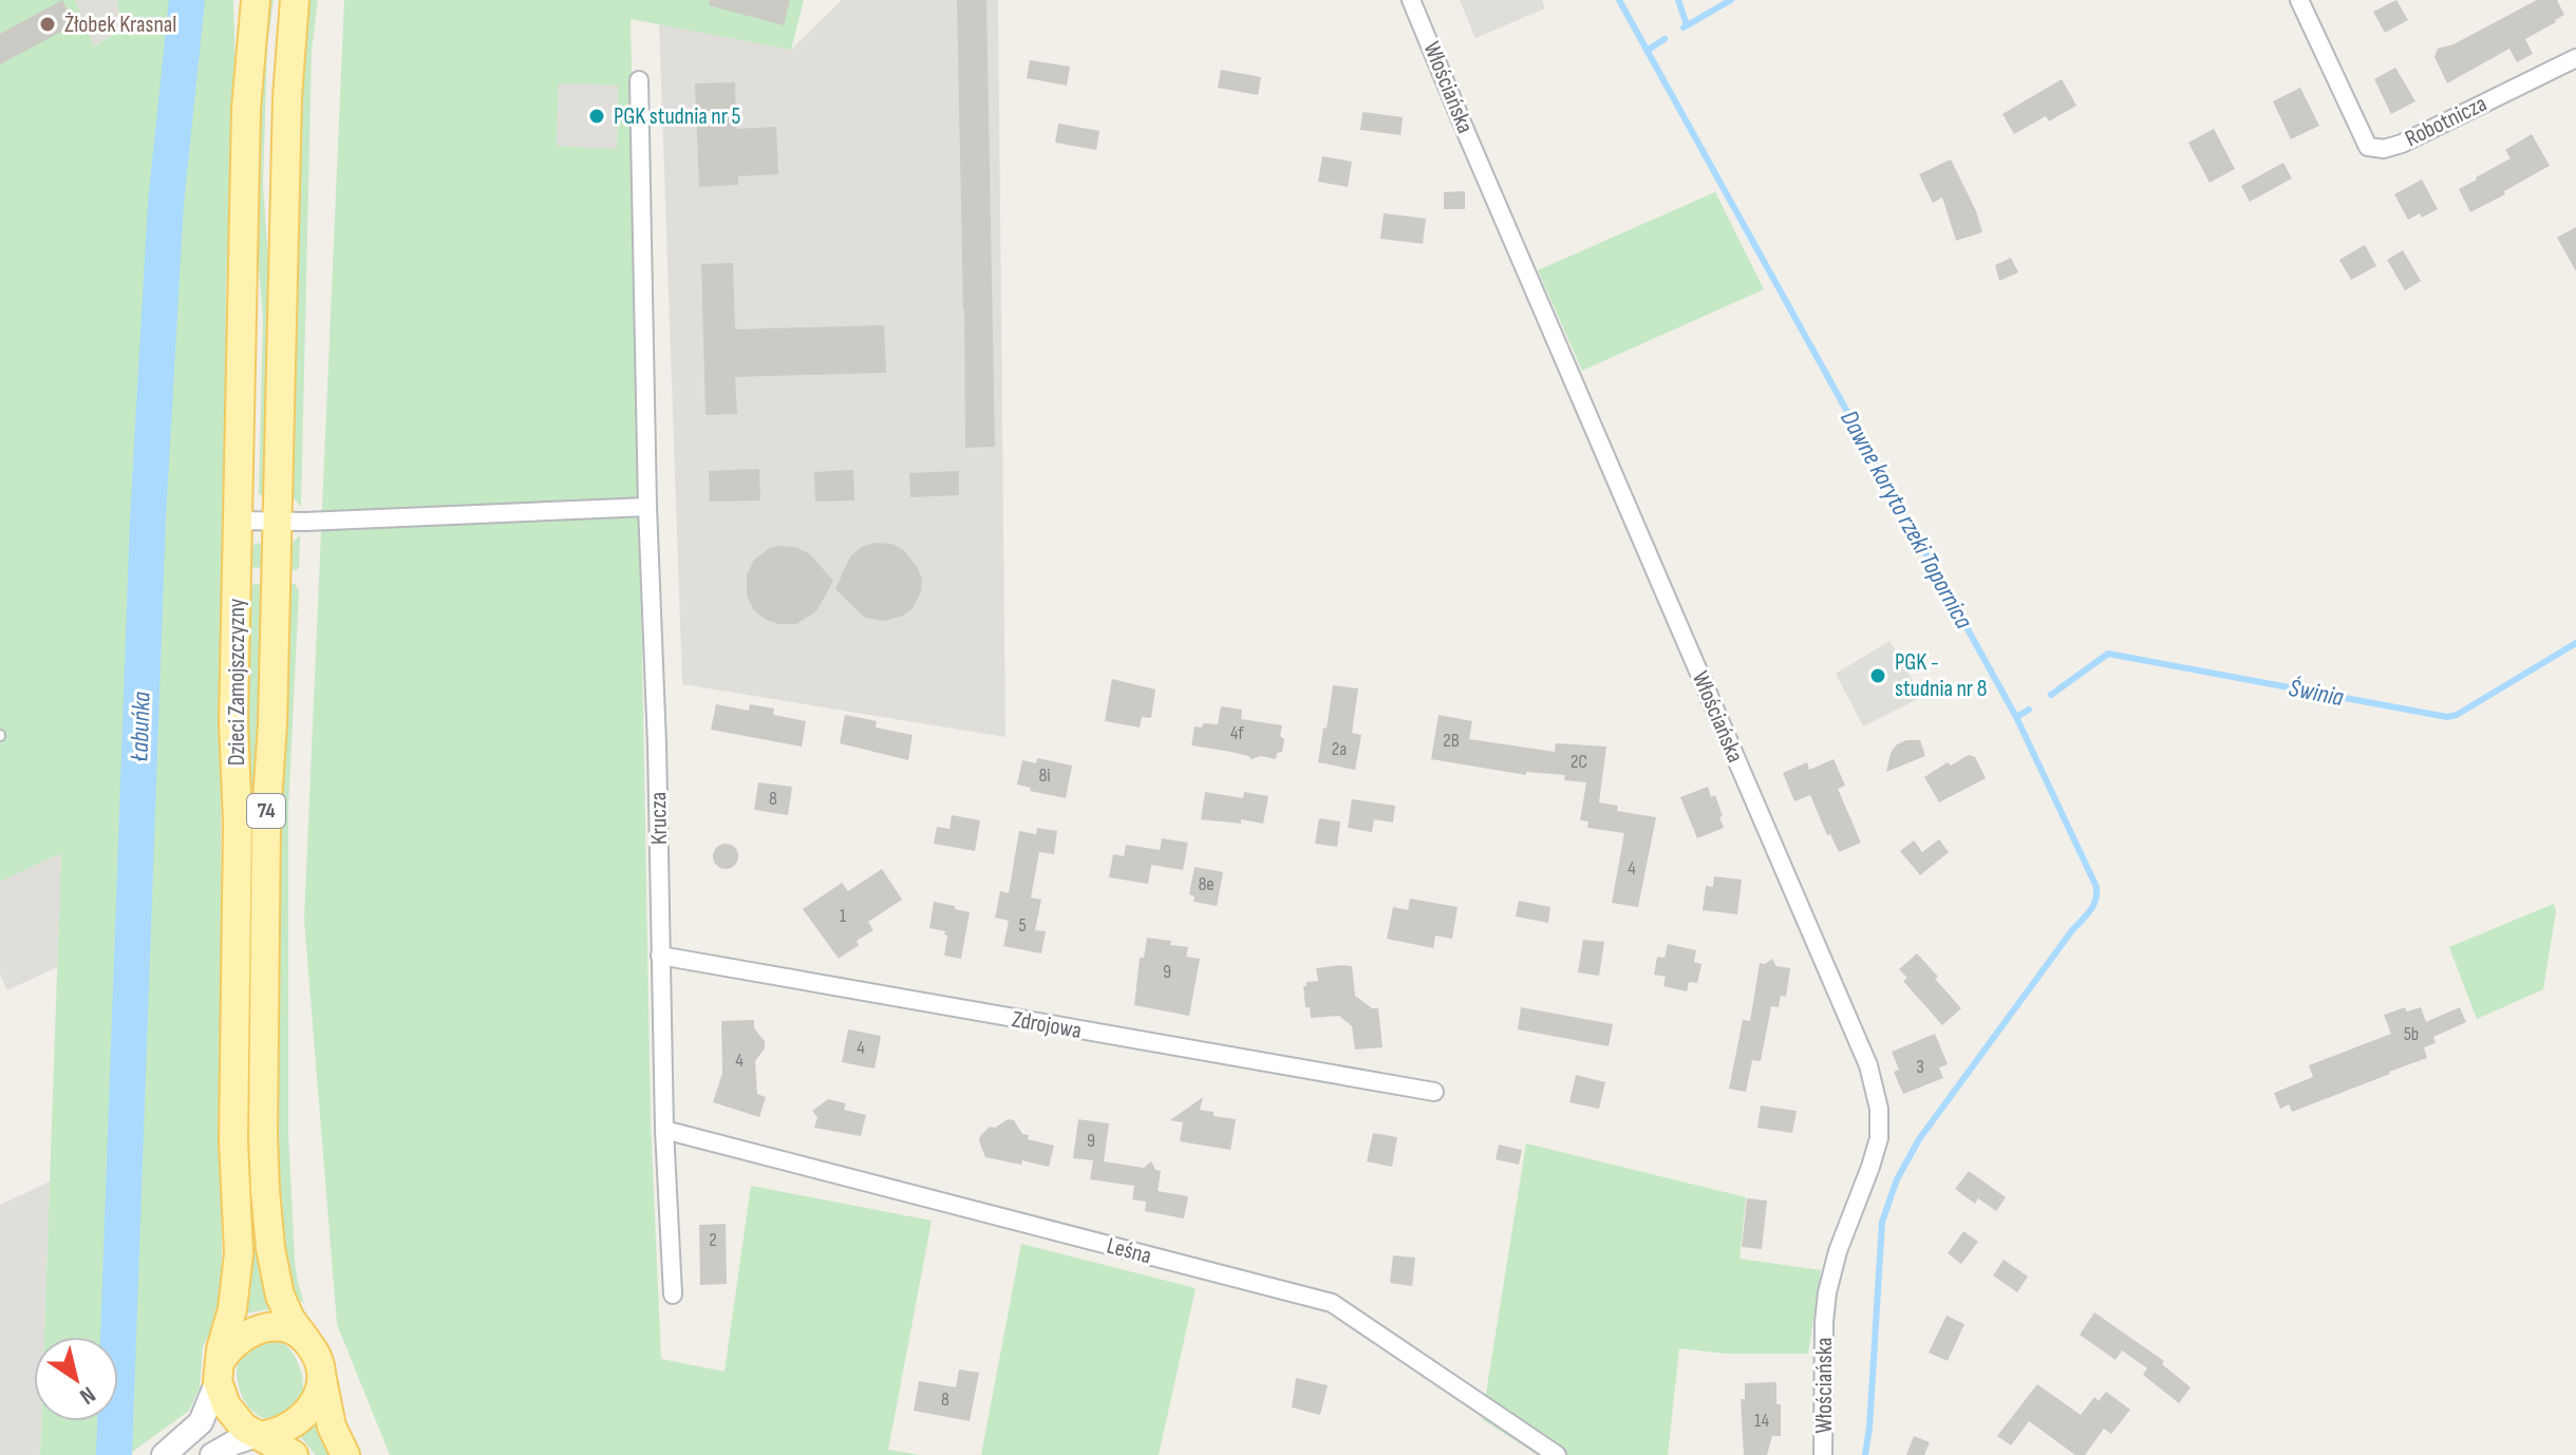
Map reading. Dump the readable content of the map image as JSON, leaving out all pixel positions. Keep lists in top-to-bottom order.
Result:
{
  "streets": {
    "main road": ["Dzieci Zamojszczyzny", "74"],
    "street": [
      "Włościańska",
      "Robotnicza",
      "Krucza",
      "Zdrojowa",
      "Leśna"
    ]
  },
  "crossings": [
    ["Dzieci Zamojszczyzny", "74"],
    ["Krucza", "Zdrojowa"],
    ["Krucza", "Leśna"]
  ],
  "water": ["Dawne koryto rzeki Topornica", "Świnia", "Łabuńka"],
  "places": ["Żłobek Krasnal", "PGK studnia nr 5", "PGK - studnia nr 8"],
  "house_numbers": [
    "4f",
    "2B",
    "2a",
    "2C",
    "8i",
    "8",
    "4",
    "8e",
    "1",
    "5",
    "9",
    "5b",
    "4",
    "4",
    "3",
    "9",
    "2",
    "8",
    "14"
  ],
  "north": "bottom right"
}
